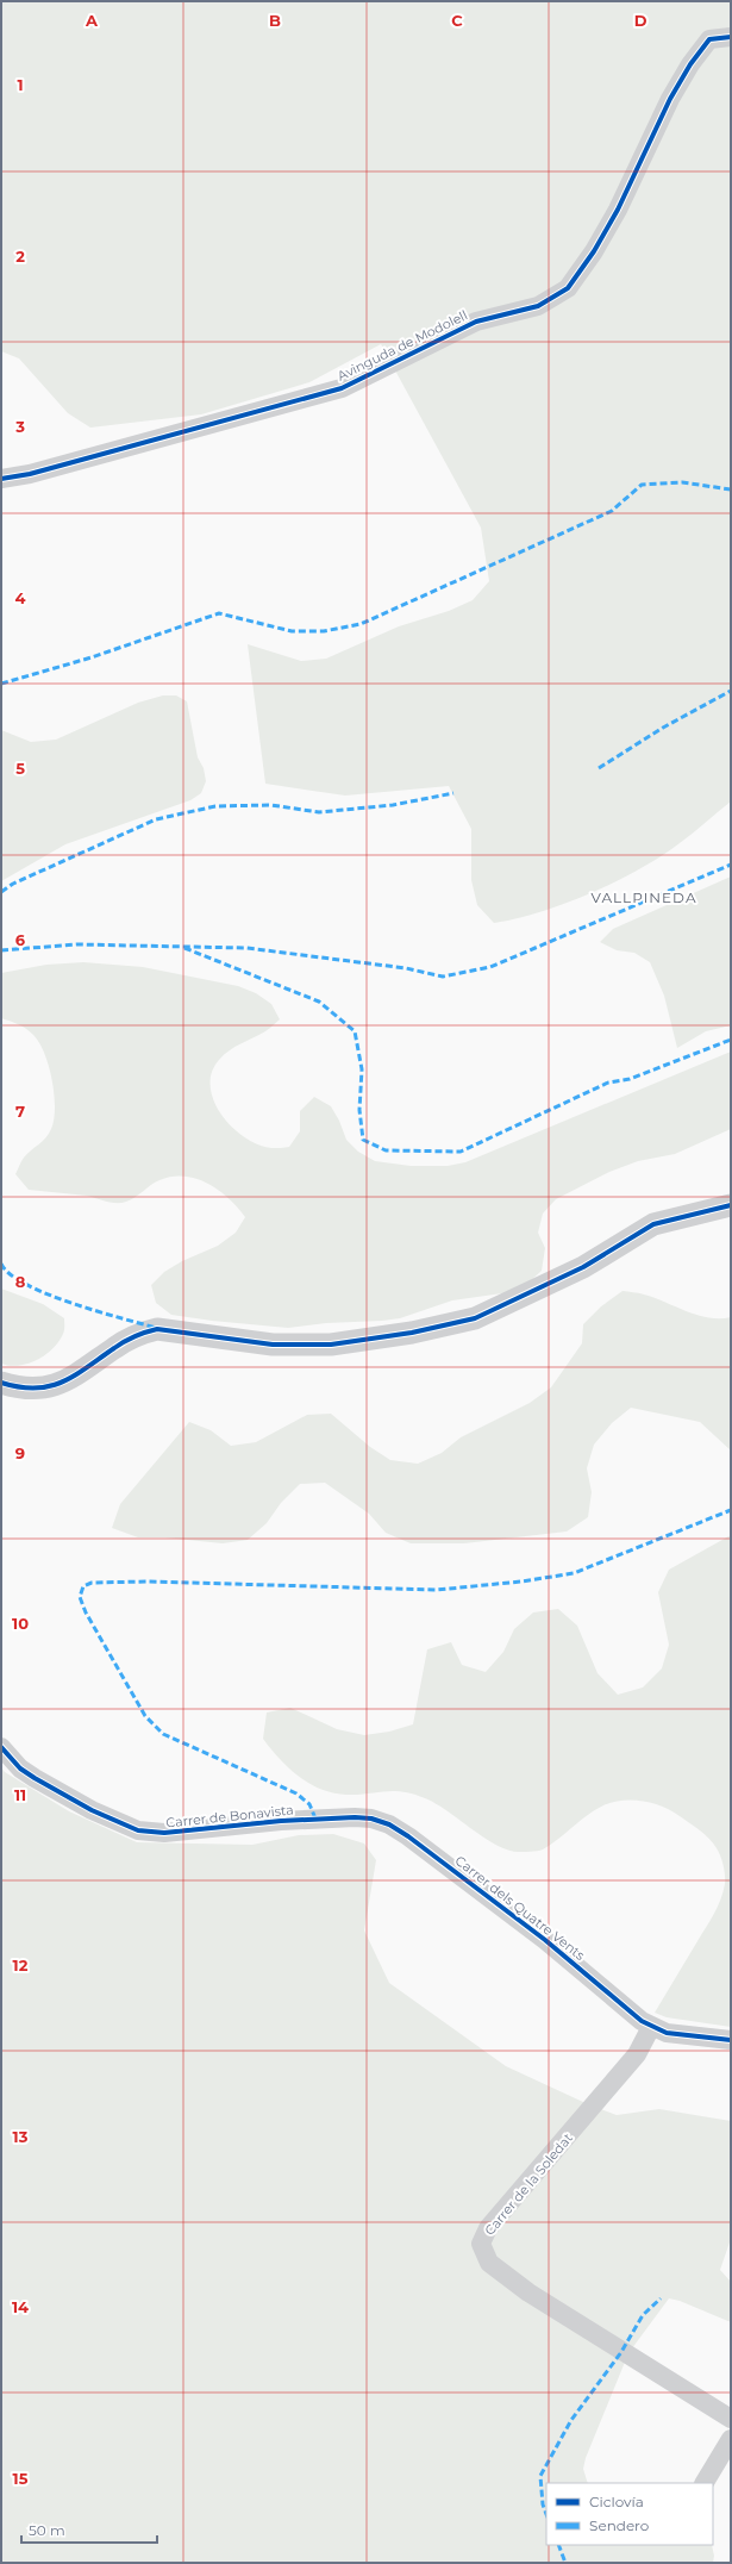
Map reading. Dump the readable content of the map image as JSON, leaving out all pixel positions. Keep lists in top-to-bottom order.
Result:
{
  "streets": {
    "street": [
      "Avinguda de Modolell",
      "Carrer de Bonavista",
      "Carrer dels Quatre Vents",
      "Carrer de la Soledat"
    ]
  },
  "crossings": [
    ["Carrer de Bonavista", "Carrer dels Quatre Vents"],
    ["Carrer dels Quatre Vents", "Carrer de la Soledat"]
  ],
  "districts": ["VALLPINEDA"],
  "legend": ["Ciclovía", "Sendero"],
  "scale_bar": "50 m",
  "grid": {
    "columns": [
      "A",
      "B",
      "C",
      "D"
    ],
    "rows": [
      "1",
      "2",
      "3",
      "4",
      "5",
      "6",
      "7",
      "8",
      "9",
      "10",
      "11",
      "12",
      "13",
      "14",
      "15"
    ]
  }
}
